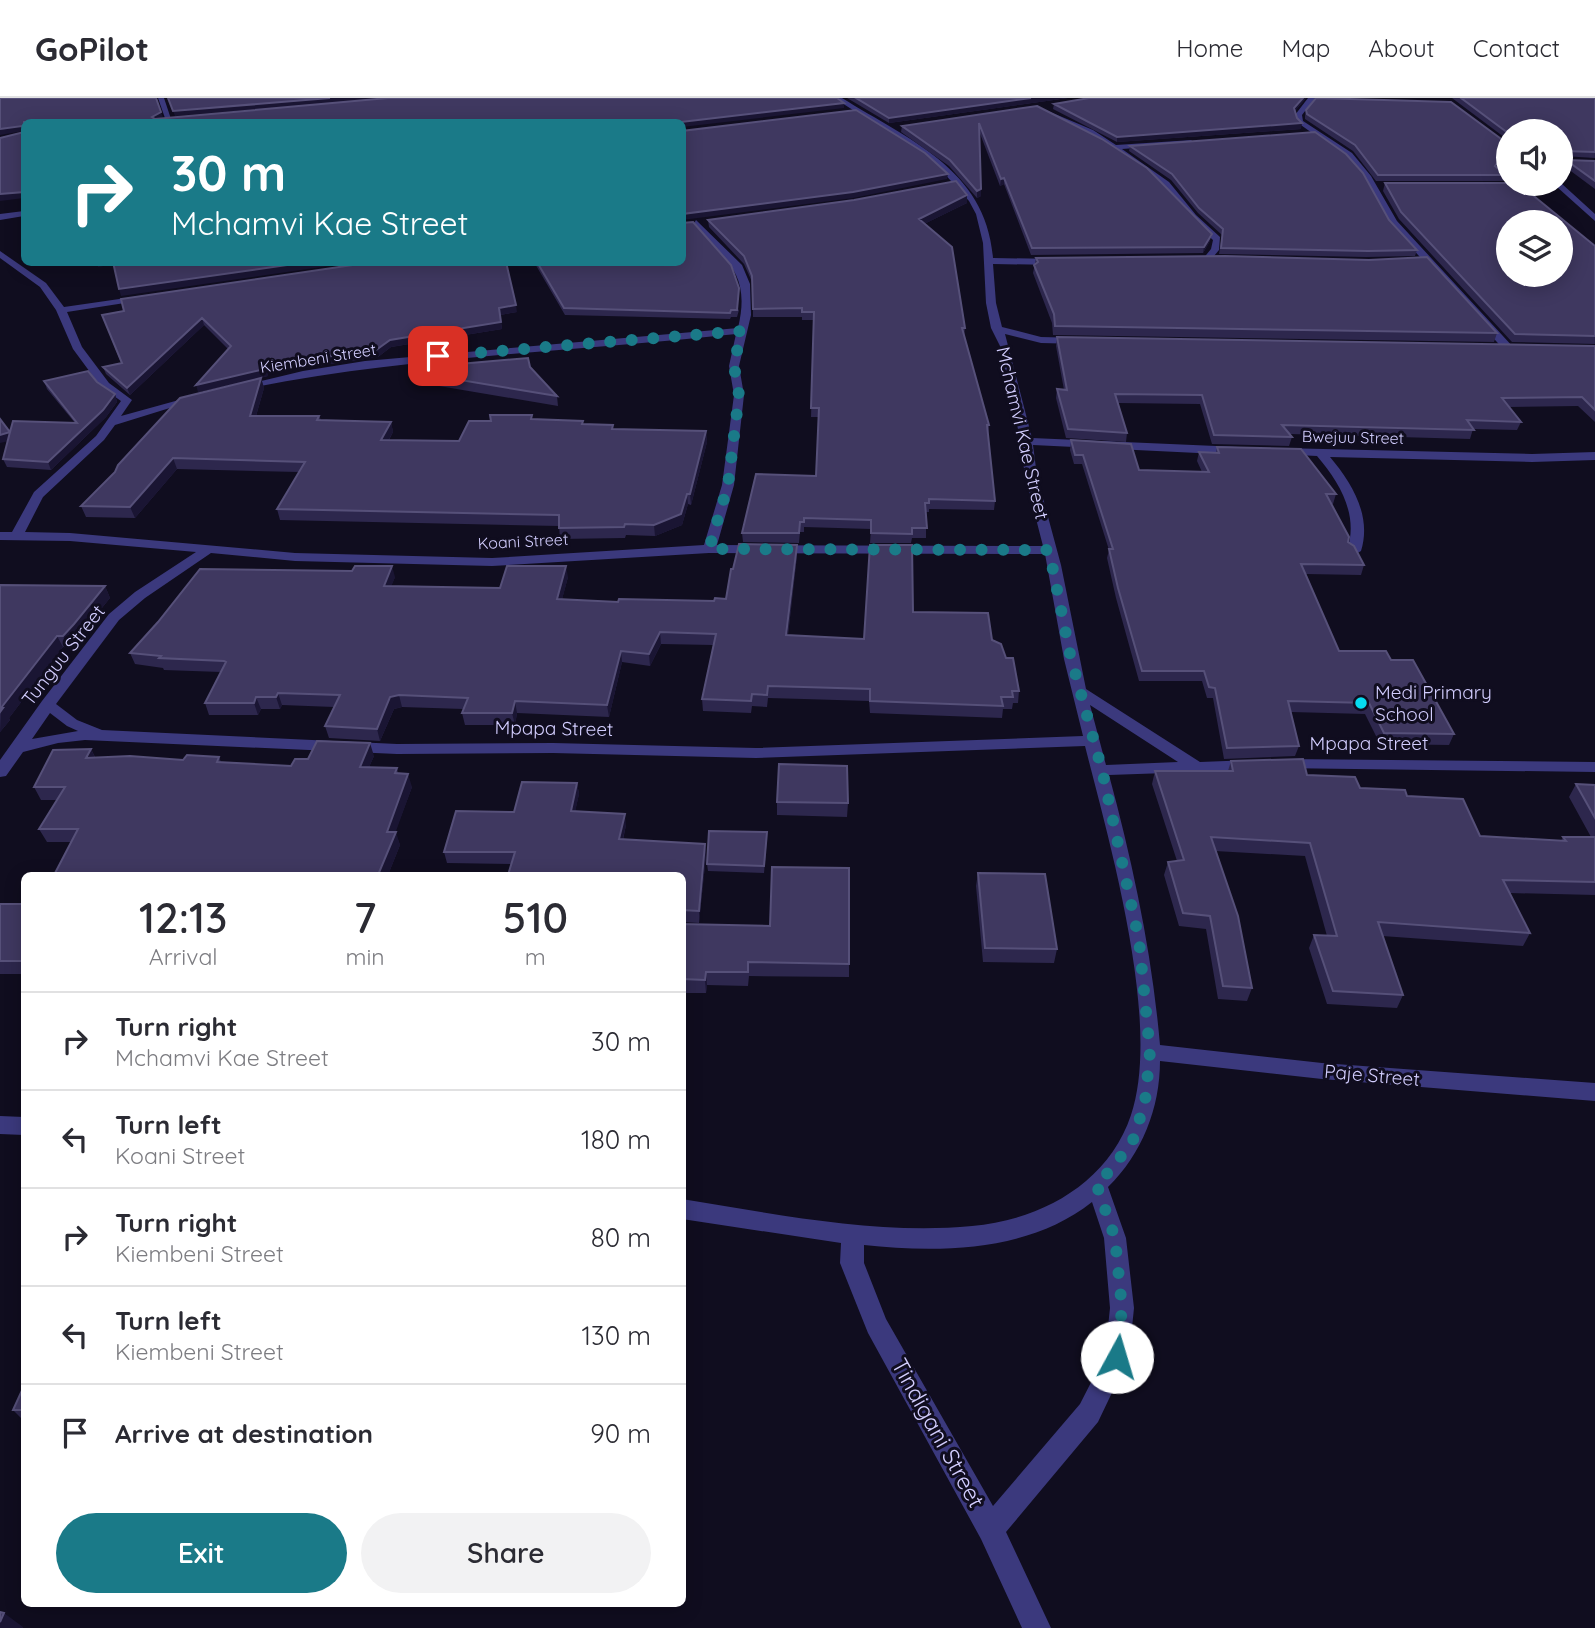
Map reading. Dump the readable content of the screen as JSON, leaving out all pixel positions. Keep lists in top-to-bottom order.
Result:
{
  "streets": {
    "street": [
      "Kiembeni Street",
      "Mchamvi Kae Street",
      "Bwejuu Street",
      "Koani Street",
      "Tunguu Street",
      "Mpapa Street",
      "Paje Street",
      "Tindigani Street"
    ]
  },
  "crossings": [
    ["Mchamvi Kae Street", "Bwejuu Street"],
    ["Mchamvi Kae Street", "Koani Street"],
    ["Mchamvi Kae Street", "Mpapa Street"],
    ["Mchamvi Kae Street", "Paje Street"],
    ["Mchamvi Kae Street", "Tindigani Street"],
    ["Koani Street", "Tunguu Street"],
    ["Tunguu Street", "Mpapa Street"]
  ],
  "places": ["Medi Primary School"],
  "page": {
    "header": "GoPilot",
    "nav": [
      "Home",
      "Map",
      "About",
      "Contact"
    ],
    "turn": ["30 m", "Mchamvi Kae Street"],
    "eta": [
      "12:13",
      "Arrival",
      "7",
      "min",
      "510",
      "m"
    ],
    "list": [
      {
        "name": "Turn right",
        "note": "Mchamvi Kae Street",
        "value": "30 m"
      },
      {
        "name": "Turn left",
        "note": "Koani Street",
        "value": "180 m"
      },
      {
        "name": "Turn right",
        "note": "Kiembeni Street",
        "value": "80 m"
      },
      {
        "name": "Turn left",
        "note": "Kiembeni Street",
        "value": "130 m"
      },
      {
        "name": "Arrive at destination",
        "value": "90 m"
      }
    ],
    "buttons": ["Exit", "Share"]
  }
}
